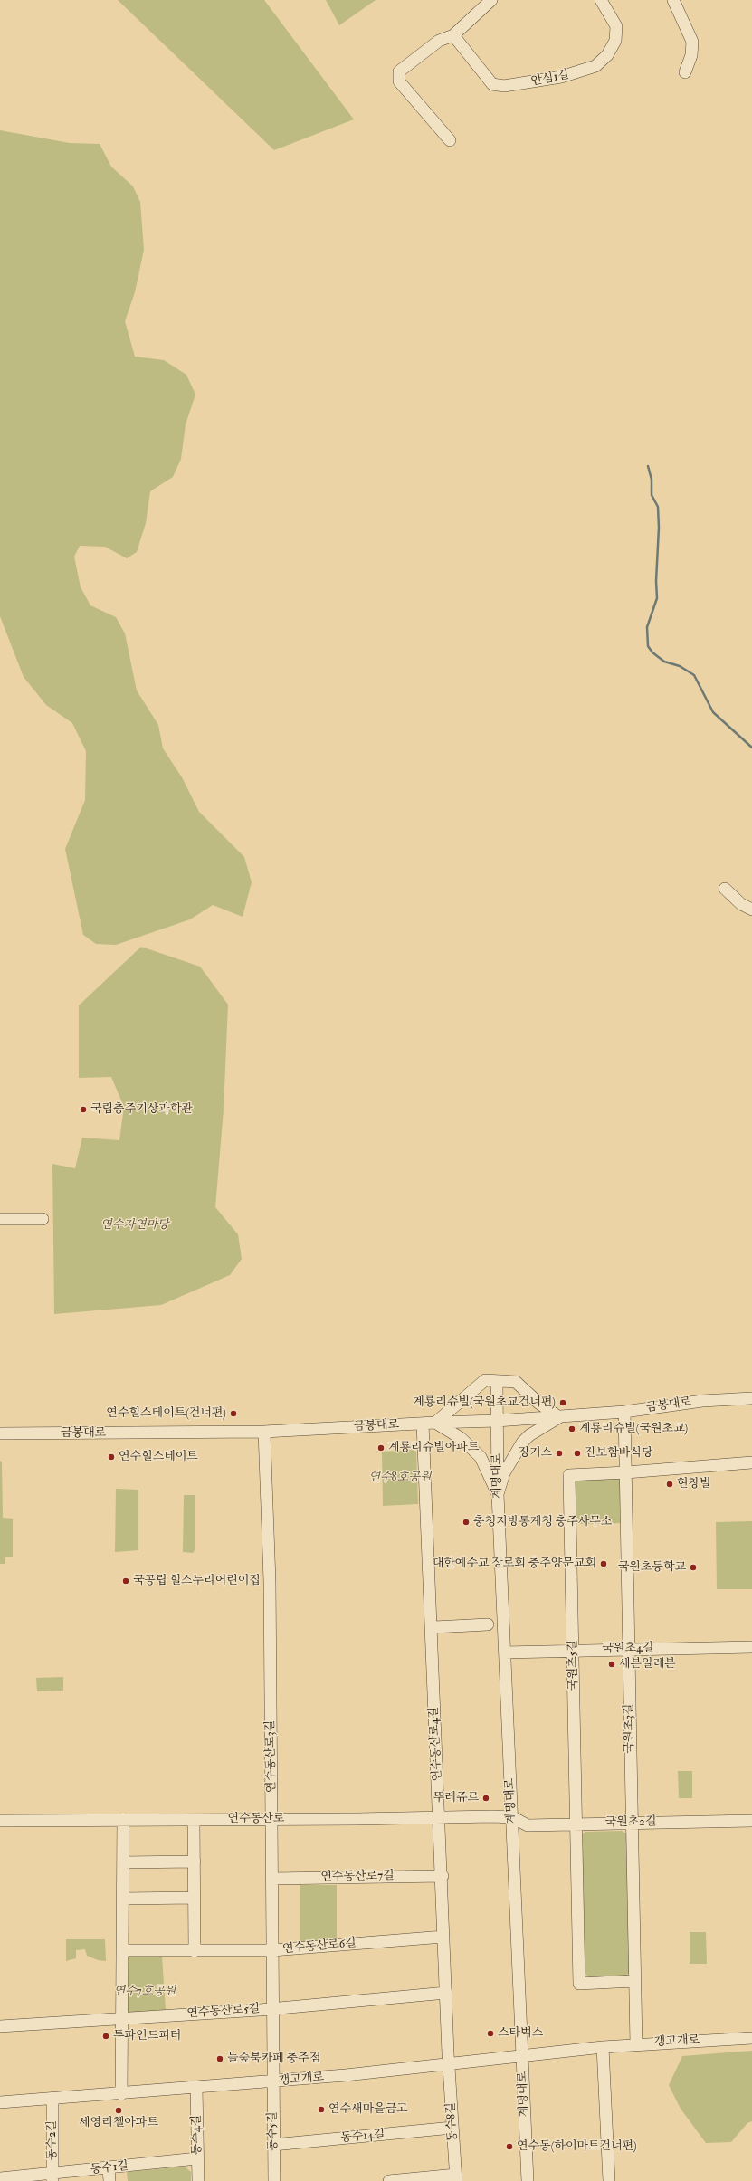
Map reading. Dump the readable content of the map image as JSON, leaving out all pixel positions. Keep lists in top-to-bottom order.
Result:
{
  "streets": {
    "street": [
      "안심1길",
      "금봉대로",
      "계명대로",
      "국원초4길",
      "국원초5길",
      "국원초3길",
      "연수동산로4길",
      "연수동산로3길",
      "연수동산로",
      "국원초2길",
      "연수동산로7길",
      "연수동산로6길",
      "연수동산로5길",
      "갱고개로",
      "동수8길",
      "동수5길",
      "동수4길",
      "동수14길",
      "동수2길",
      "동수1길"
    ]
  },
  "crossings": [
    ["금봉대로", "계명대로"],
    ["금봉대로", "국원초3길"],
    ["금봉대로", "연수동산로4길"],
    ["금봉대로", "연수동산로3길"],
    ["계명대로", "국원초4길"],
    ["계명대로", "연수동산로"],
    ["계명대로", "국원초2길"],
    ["계명대로", "갱고개로"],
    ["국원초4길", "국원초5길"],
    ["국원초4길", "국원초3길"],
    ["국원초5길", "국원초3길"],
    ["국원초5길", "국원초2길"],
    ["국원초3길", "국원초2길"],
    ["국원초3길", "갱고개로"],
    ["연수동산로4길", "연수동산로"],
    ["연수동산로4길", "연수동산로7길"],
    ["연수동산로4길", "연수동산로6길"],
    ["연수동산로4길", "연수동산로5길"],
    ["연수동산로4길", "갱고개로"],
    ["연수동산로4길", "동수8길"],
    ["연수동산로3길", "연수동산로"],
    ["연수동산로3길", "연수동산로7길"],
    ["연수동산로3길", "연수동산로6길"],
    ["연수동산로3길", "연수동산로5길"],
    ["연수동산로3길", "갱고개로"],
    ["연수동산로3길", "동수5길"],
    ["연수동산로", "국원초2길"],
    ["갱고개로", "동수8길"],
    ["갱고개로", "동수5길"],
    ["갱고개로", "동수4길"],
    ["갱고개로", "동수2길"],
    ["동수8길", "동수14길"],
    ["동수5길", "동수14길"],
    ["동수4길", "동수1길"],
    ["동수2길", "동수1길"]
  ],
  "parks": ["연수자연마당", "연수8호공원", "연수7호공원"],
  "places": [
    "국립충주기상과학관",
    "계룡리슈빌(국원초교건너편)",
    "연수힐스테이트(건너편)",
    "계룡리슈빌(국원초교)",
    "계룡리슈빌아파트",
    "징기스",
    "진보함바식당",
    "연수힐스테이트",
    "현창빌",
    "충청지방통계청 충주사무소",
    "대한예수교 장로회 충주양문교회",
    "국원초등학교",
    "국공립 힐스누리어린이집",
    "세븐일레븐",
    "뚜레쥬르",
    "스타벅스",
    "투파인드피터",
    "놀숲북카페 충주점",
    "연수새마을금고",
    "세영리첼아파트",
    "연수동(하이마트건너편)"
  ]
}
